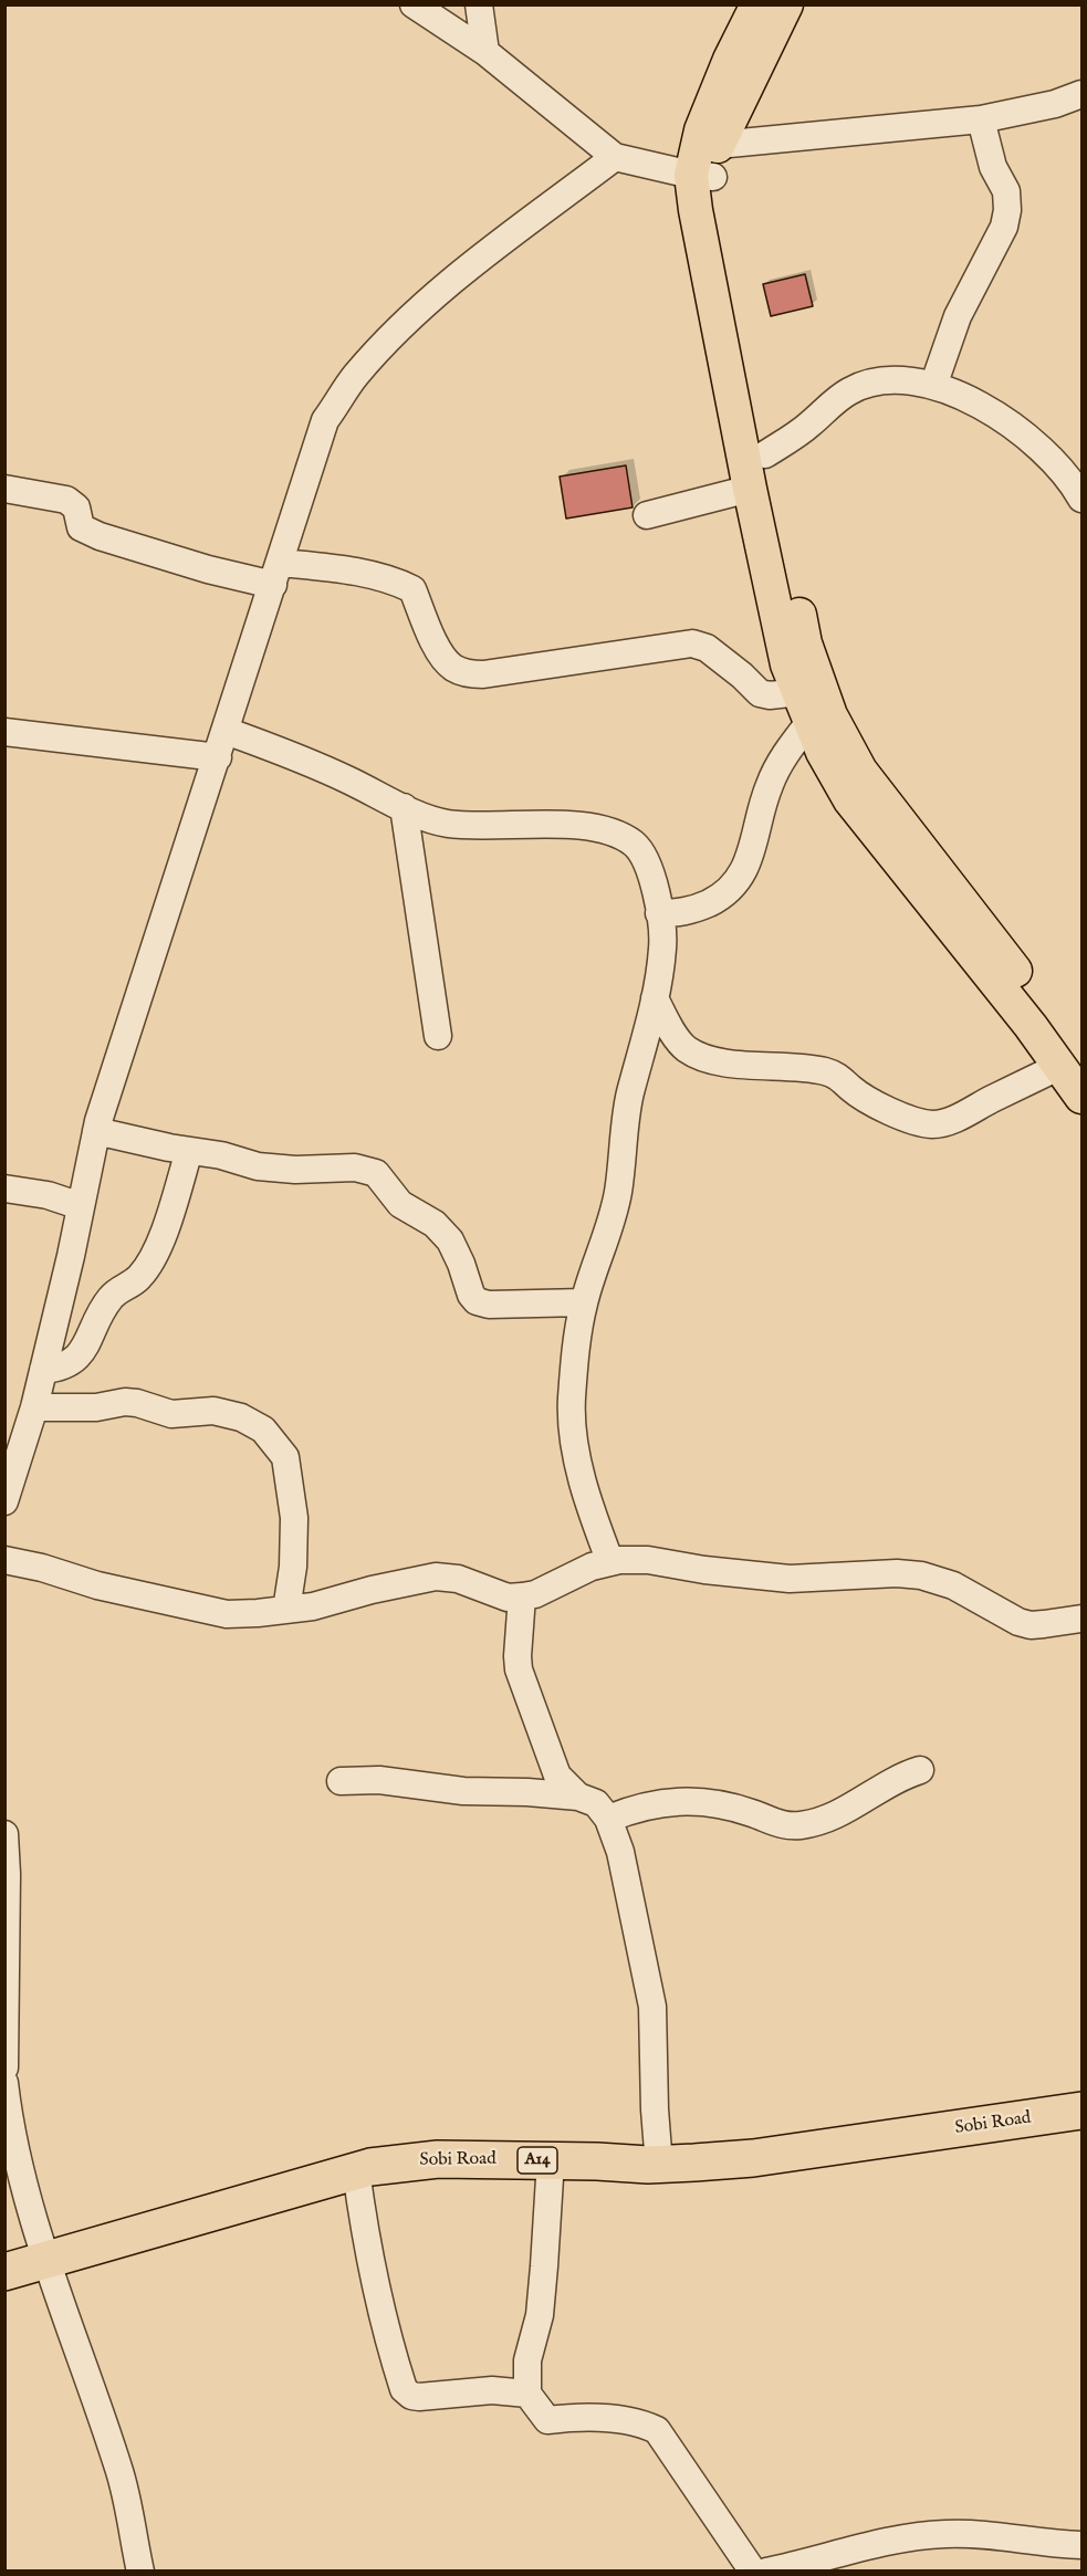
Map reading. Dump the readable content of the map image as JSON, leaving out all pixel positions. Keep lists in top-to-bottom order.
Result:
{
  "streets": {
    "highway": ["Sobi Road", "A14"]
  }
}
